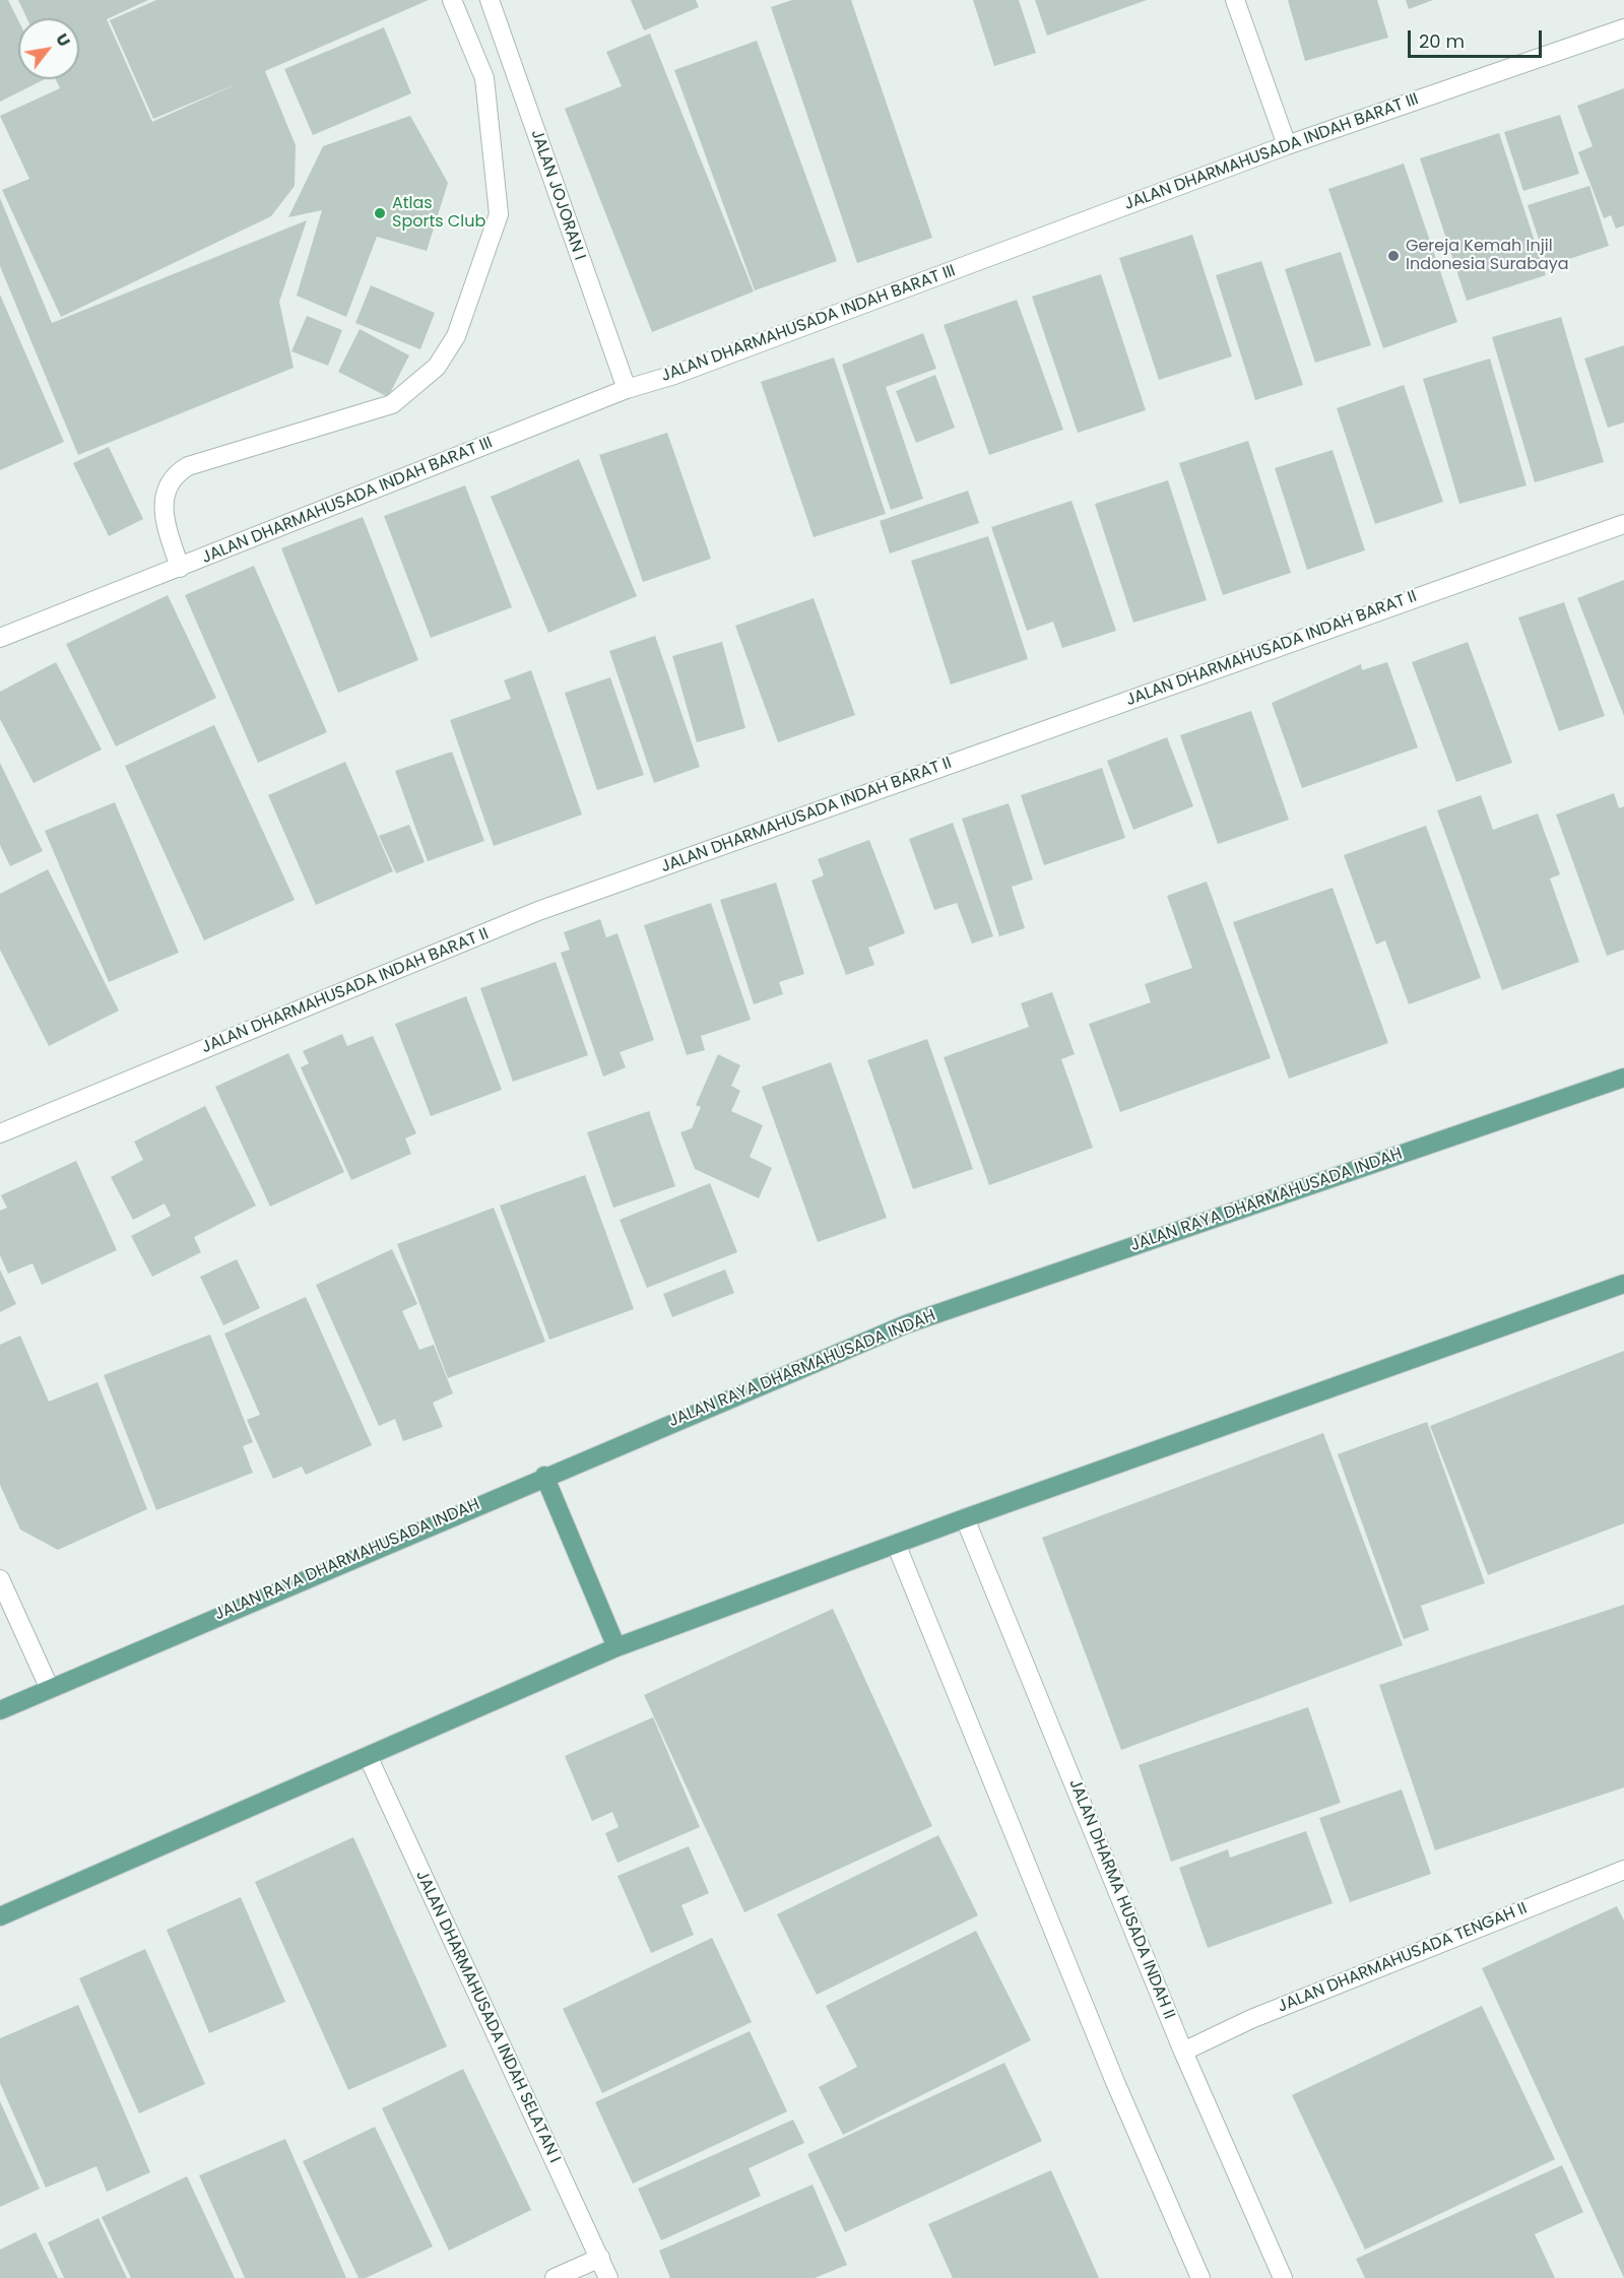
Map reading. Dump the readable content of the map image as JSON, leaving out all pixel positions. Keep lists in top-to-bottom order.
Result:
{
  "streets": {
    "main road": ["JALAN RAYA DHARMAHUSADA INDAH"],
    "street": [
      "JALAN DHARMAHUSADA INDAH BARAT III",
      "JALAN JOJORAN I",
      "JALAN DHARMAHUSADA INDAH BARAT II",
      "JALAN DHARMA HUSADA INDAH II",
      "JALAN DHARMAHUSADA TENGAH II",
      "JALAN DHARMAHUSADA INDAH SELATAN I"
    ]
  },
  "crossings": [
    ["JALAN DHARMAHUSADA INDAH BARAT III", "JALAN JOJORAN I"],
    ["JALAN DHARMA HUSADA INDAH II", "JALAN DHARMAHUSADA TENGAH II"]
  ],
  "places": ["Atlas Sports Club", "Gereja Kemah Injil Indonesia Surabaya"],
  "scale_bar": "20 m",
  "north": "top right"
}
